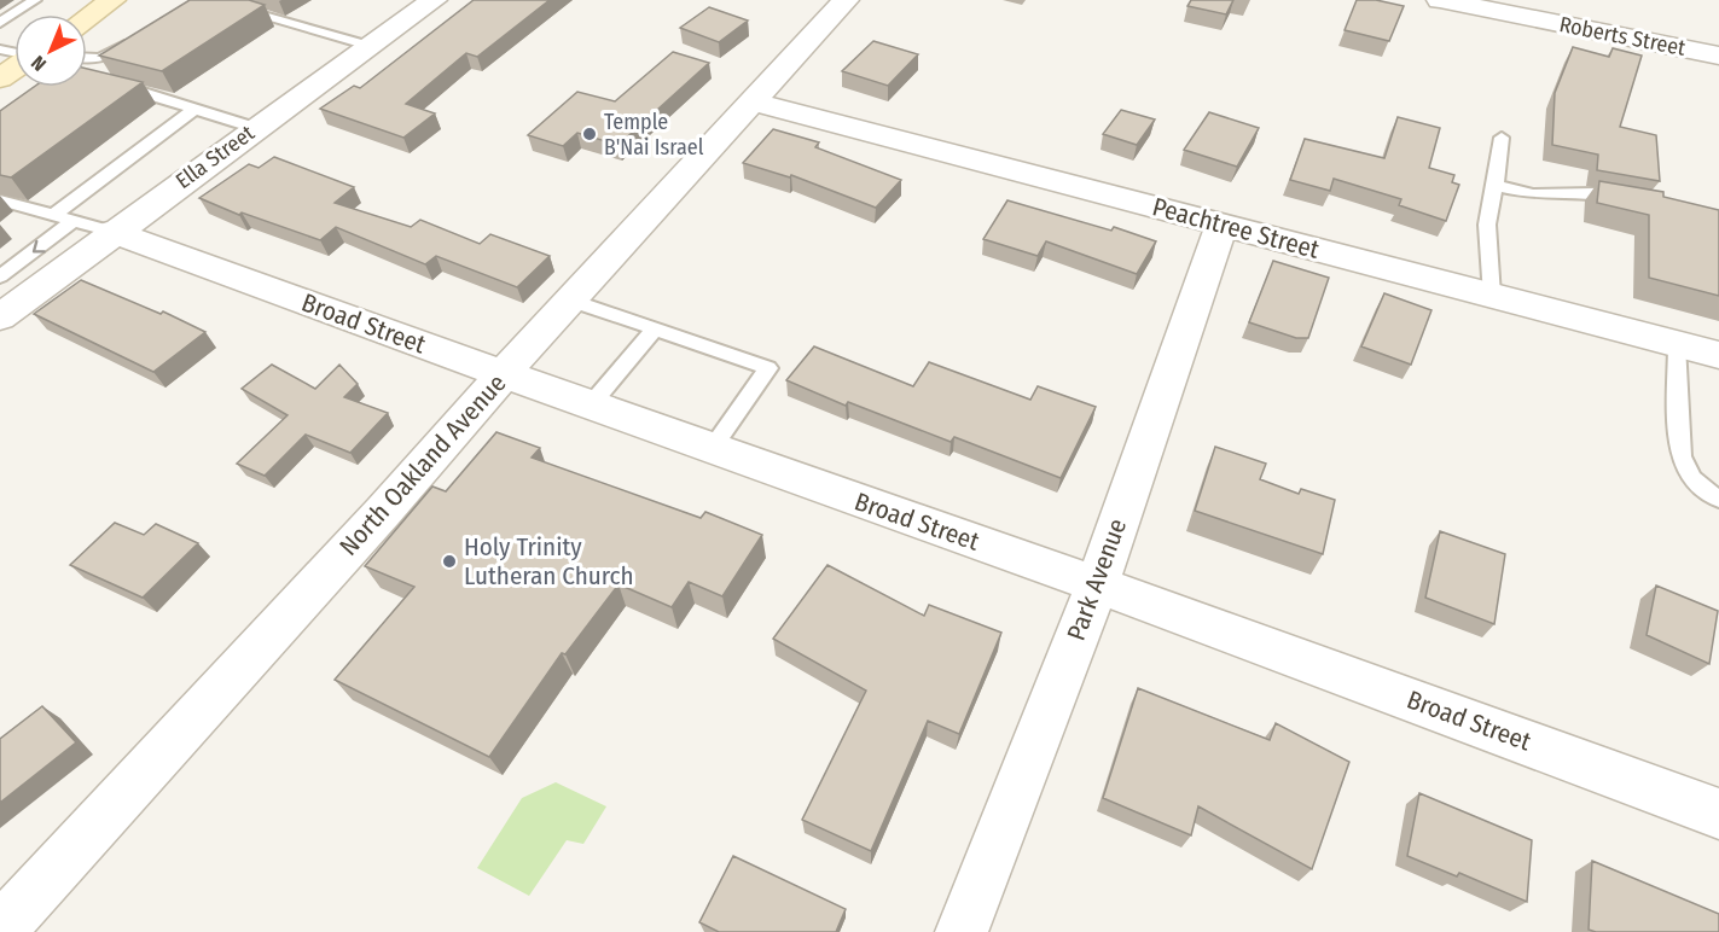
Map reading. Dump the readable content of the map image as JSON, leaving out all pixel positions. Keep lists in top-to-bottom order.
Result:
{
  "streets": {
    "street": [
      "Roberts Street",
      "Ella Street",
      "Peachtree Street",
      "Broad Street",
      "North Oakland Avenue",
      "Park Avenue"
    ]
  },
  "crossings": [
    ["Ella Street", "Broad Street"],
    ["Peachtree Street", "North Oakland Avenue"],
    ["Peachtree Street", "Park Avenue"],
    ["Broad Street", "North Oakland Avenue"],
    ["Broad Street", "Park Avenue"]
  ],
  "places": ["Temple B'Nai Israel", "Holy Trinity Lutheran Church"],
  "north": "bottom left"
}
